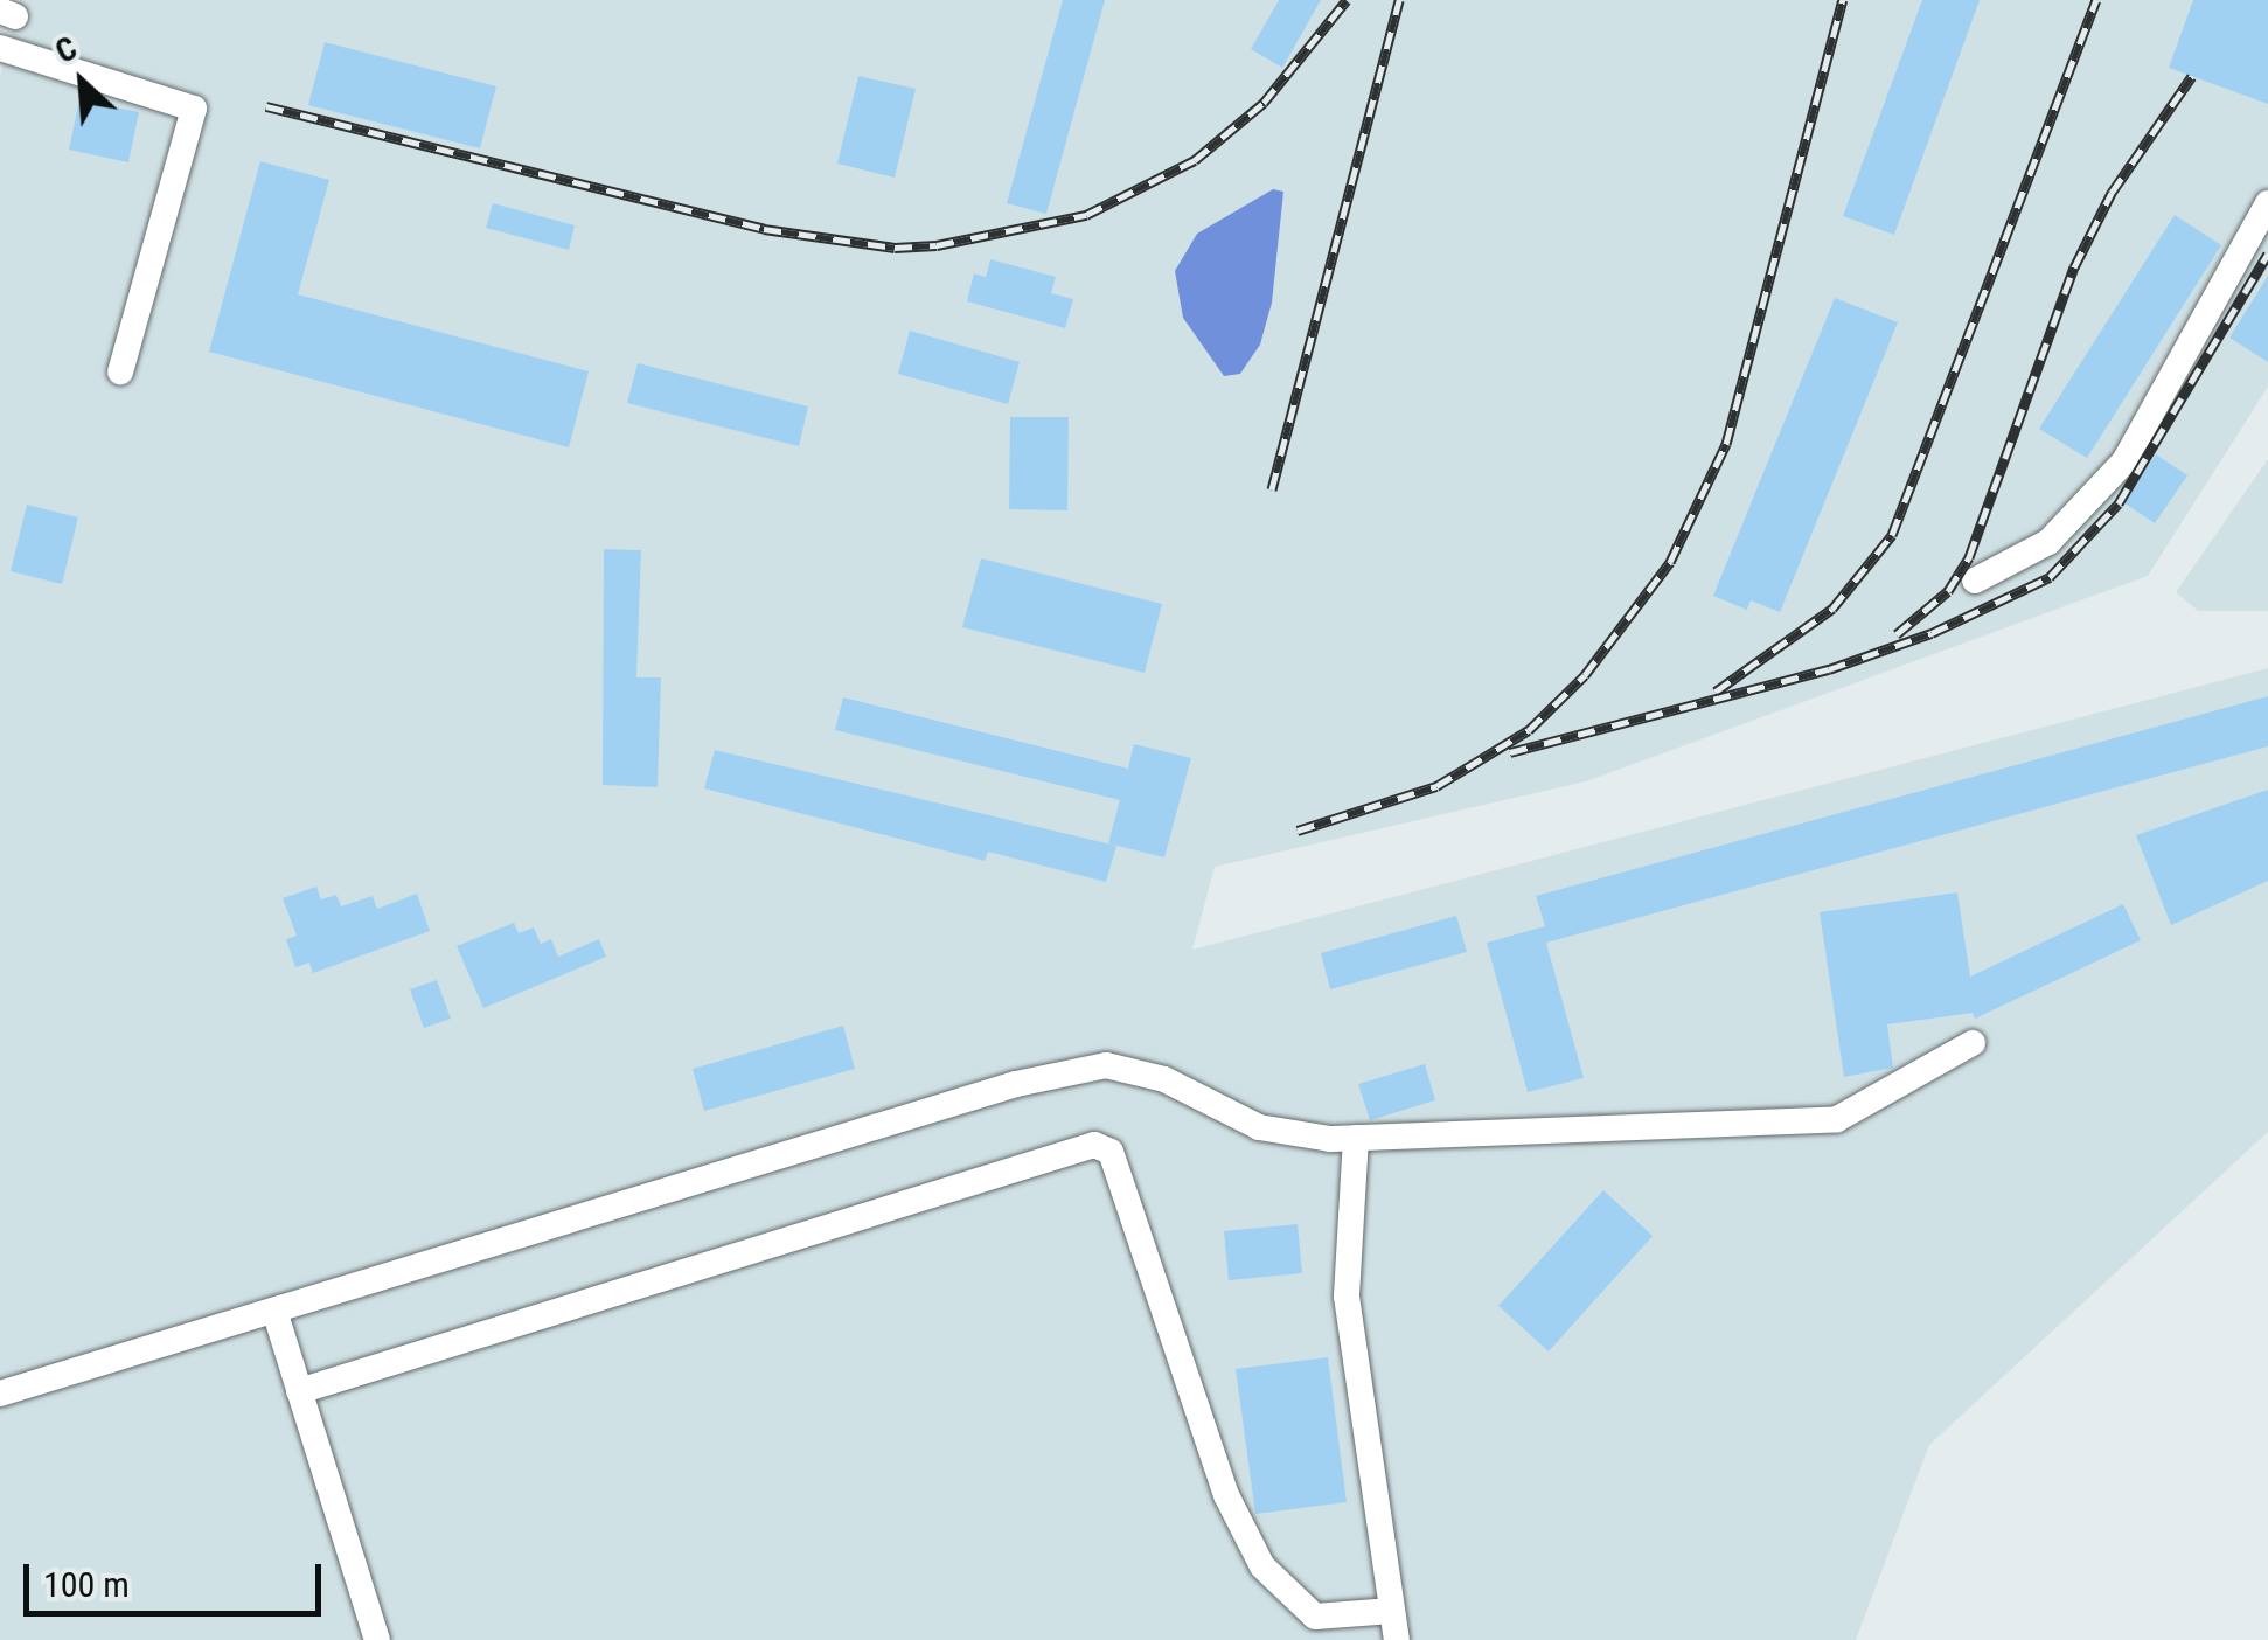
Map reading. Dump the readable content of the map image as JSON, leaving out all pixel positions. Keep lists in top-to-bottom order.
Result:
{
  "scale_bar": "100 m",
  "north": "top left"
}
